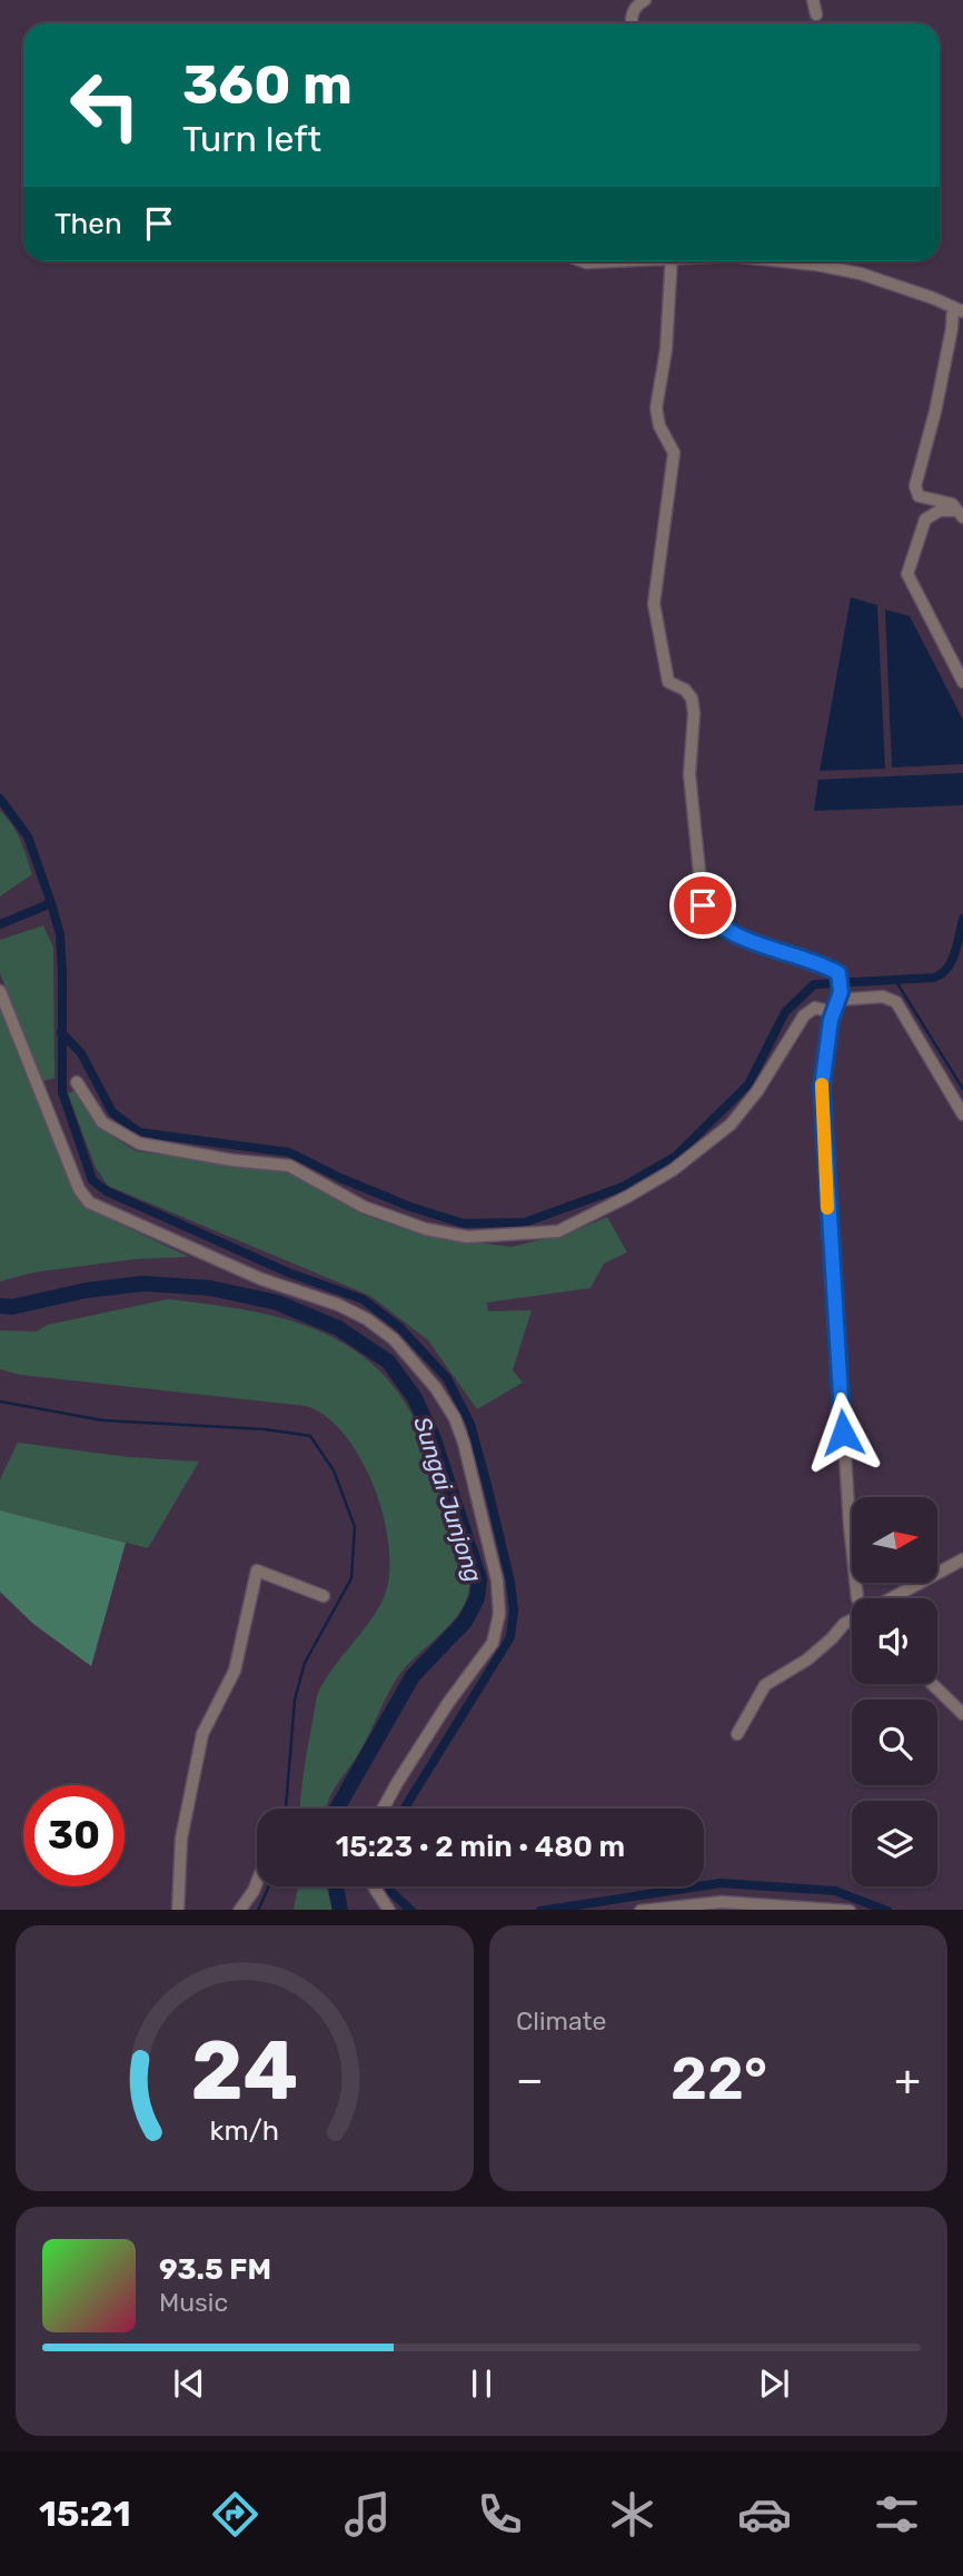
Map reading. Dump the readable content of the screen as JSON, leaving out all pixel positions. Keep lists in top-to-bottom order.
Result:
{
  "water": ["Sungai Junjong"],
  "north": "right",
  "page": {
    "turn": ["360 m", "Turn left"],
    "then": "Then",
    "limit": "30",
    "trip": "15:23 · 2 min · 480 m",
    "tile": "Climate",
    "heat": ["−", "22°", "+"],
    "song": ["93.5 FM", "Music"],
    "tabs": "15:21",
    "gauge": ["24", "km/h"]
  }
}
